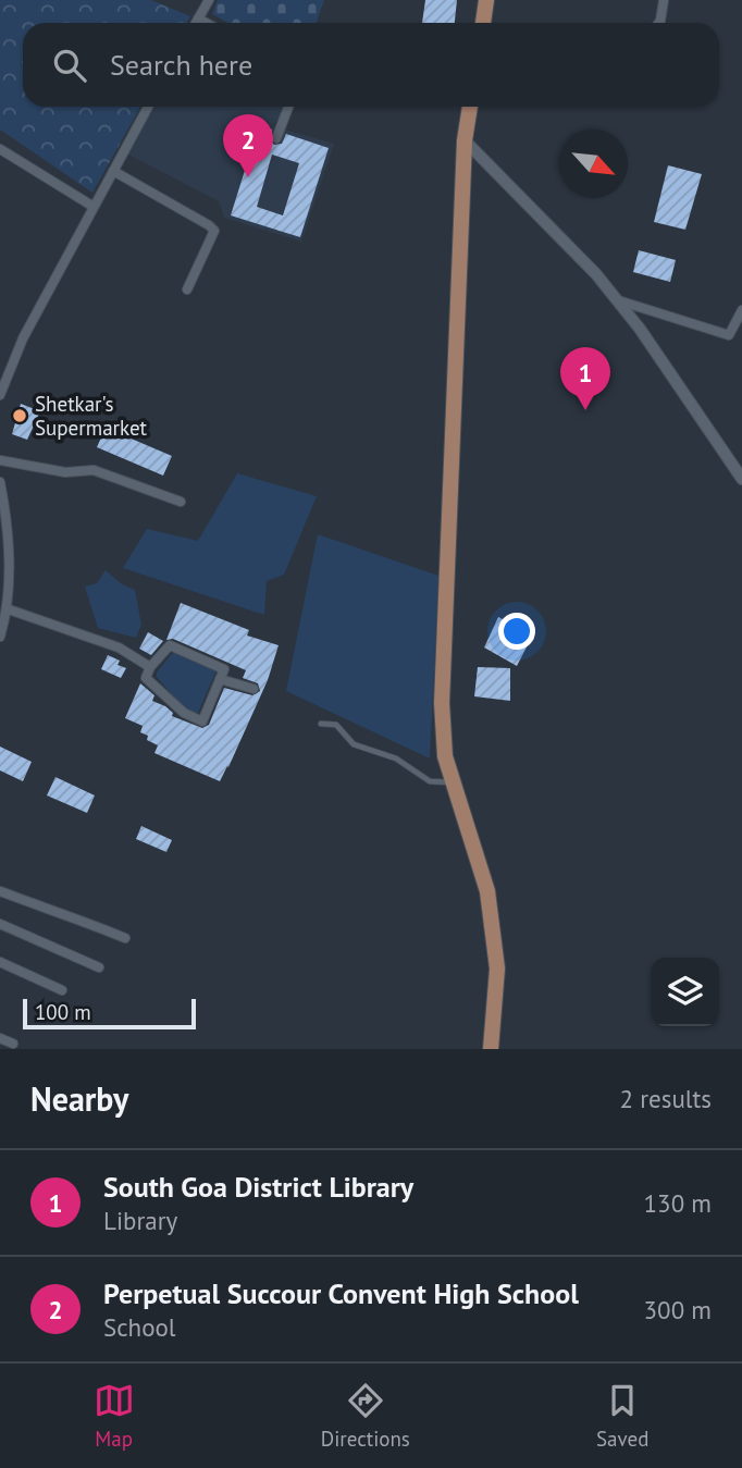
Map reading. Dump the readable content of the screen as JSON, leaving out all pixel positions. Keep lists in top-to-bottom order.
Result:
{
  "places": ["Shetkar's Supermarket"],
  "scale_bar": "100 m",
  "north": "bottom right",
  "page": {
    "search": "Search here",
    "pins": ["2", "1"],
    "scale": "100 m",
    "heading": ["Nearby", "2 results"],
    "list": [
      {
        "mark": "1",
        "name": "South Goa District Library",
        "note": "Library",
        "value": "130 m"
      },
      {
        "mark": "2",
        "name": "Perpetual Succour Convent High School",
        "note": "School",
        "value": "300 m"
      }
    ],
    "nav": ["Map", "Directions", "Saved"]
  }
}
